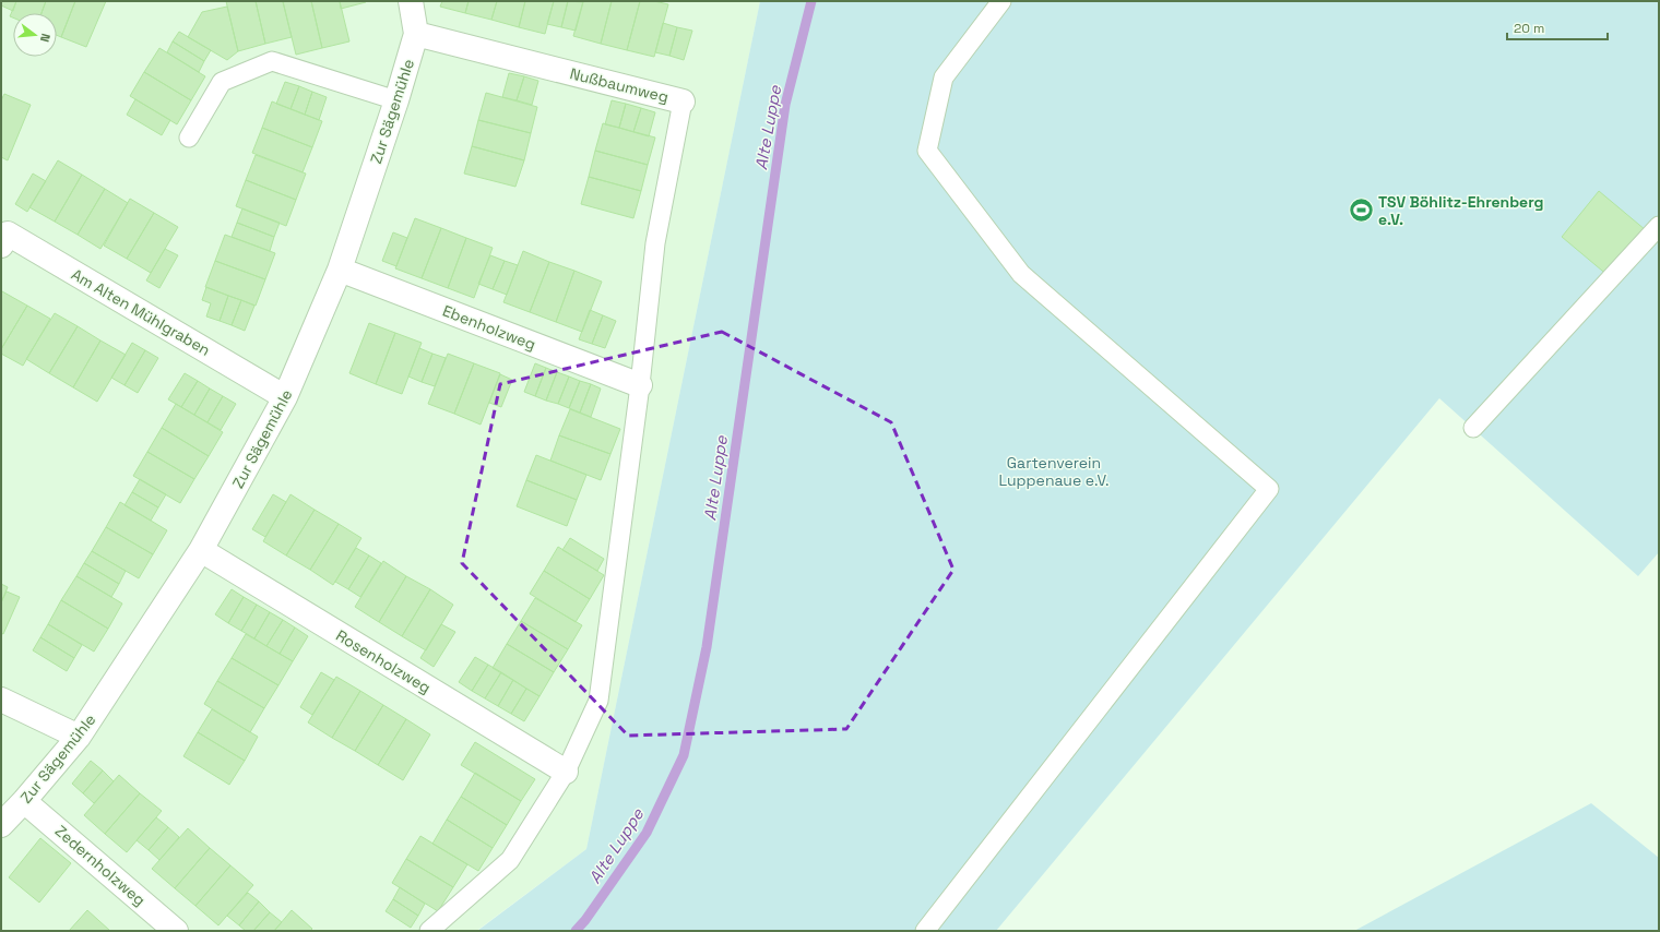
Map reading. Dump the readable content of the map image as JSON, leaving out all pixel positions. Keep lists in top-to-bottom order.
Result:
{
  "streets": {
    "street": [
      "Nußbaumweg",
      "Zur Sägemühle",
      "Am Alten Mühlgraben",
      "Ebenholzweg",
      "Rosenholzweg",
      "Zedernholzweg"
    ]
  },
  "crossings": [
    ["Nußbaumweg", "Zur Sägemühle"],
    ["Nußbaumweg", "Ebenholzweg"],
    ["Zur Sägemühle", "Am Alten Mühlgraben"],
    ["Zur Sägemühle", "Ebenholzweg"],
    ["Zur Sägemühle", "Rosenholzweg"],
    ["Zur Sägemühle", "Zedernholzweg"]
  ],
  "water": ["Alte Luppe"],
  "parks": ["Gartenverein Luppenaue e.V."],
  "places": {
    "sports": ["TSV Böhlitz-Ehrenberg e.V."]
  },
  "scale_bar": "20 m",
  "north": "right"
}
